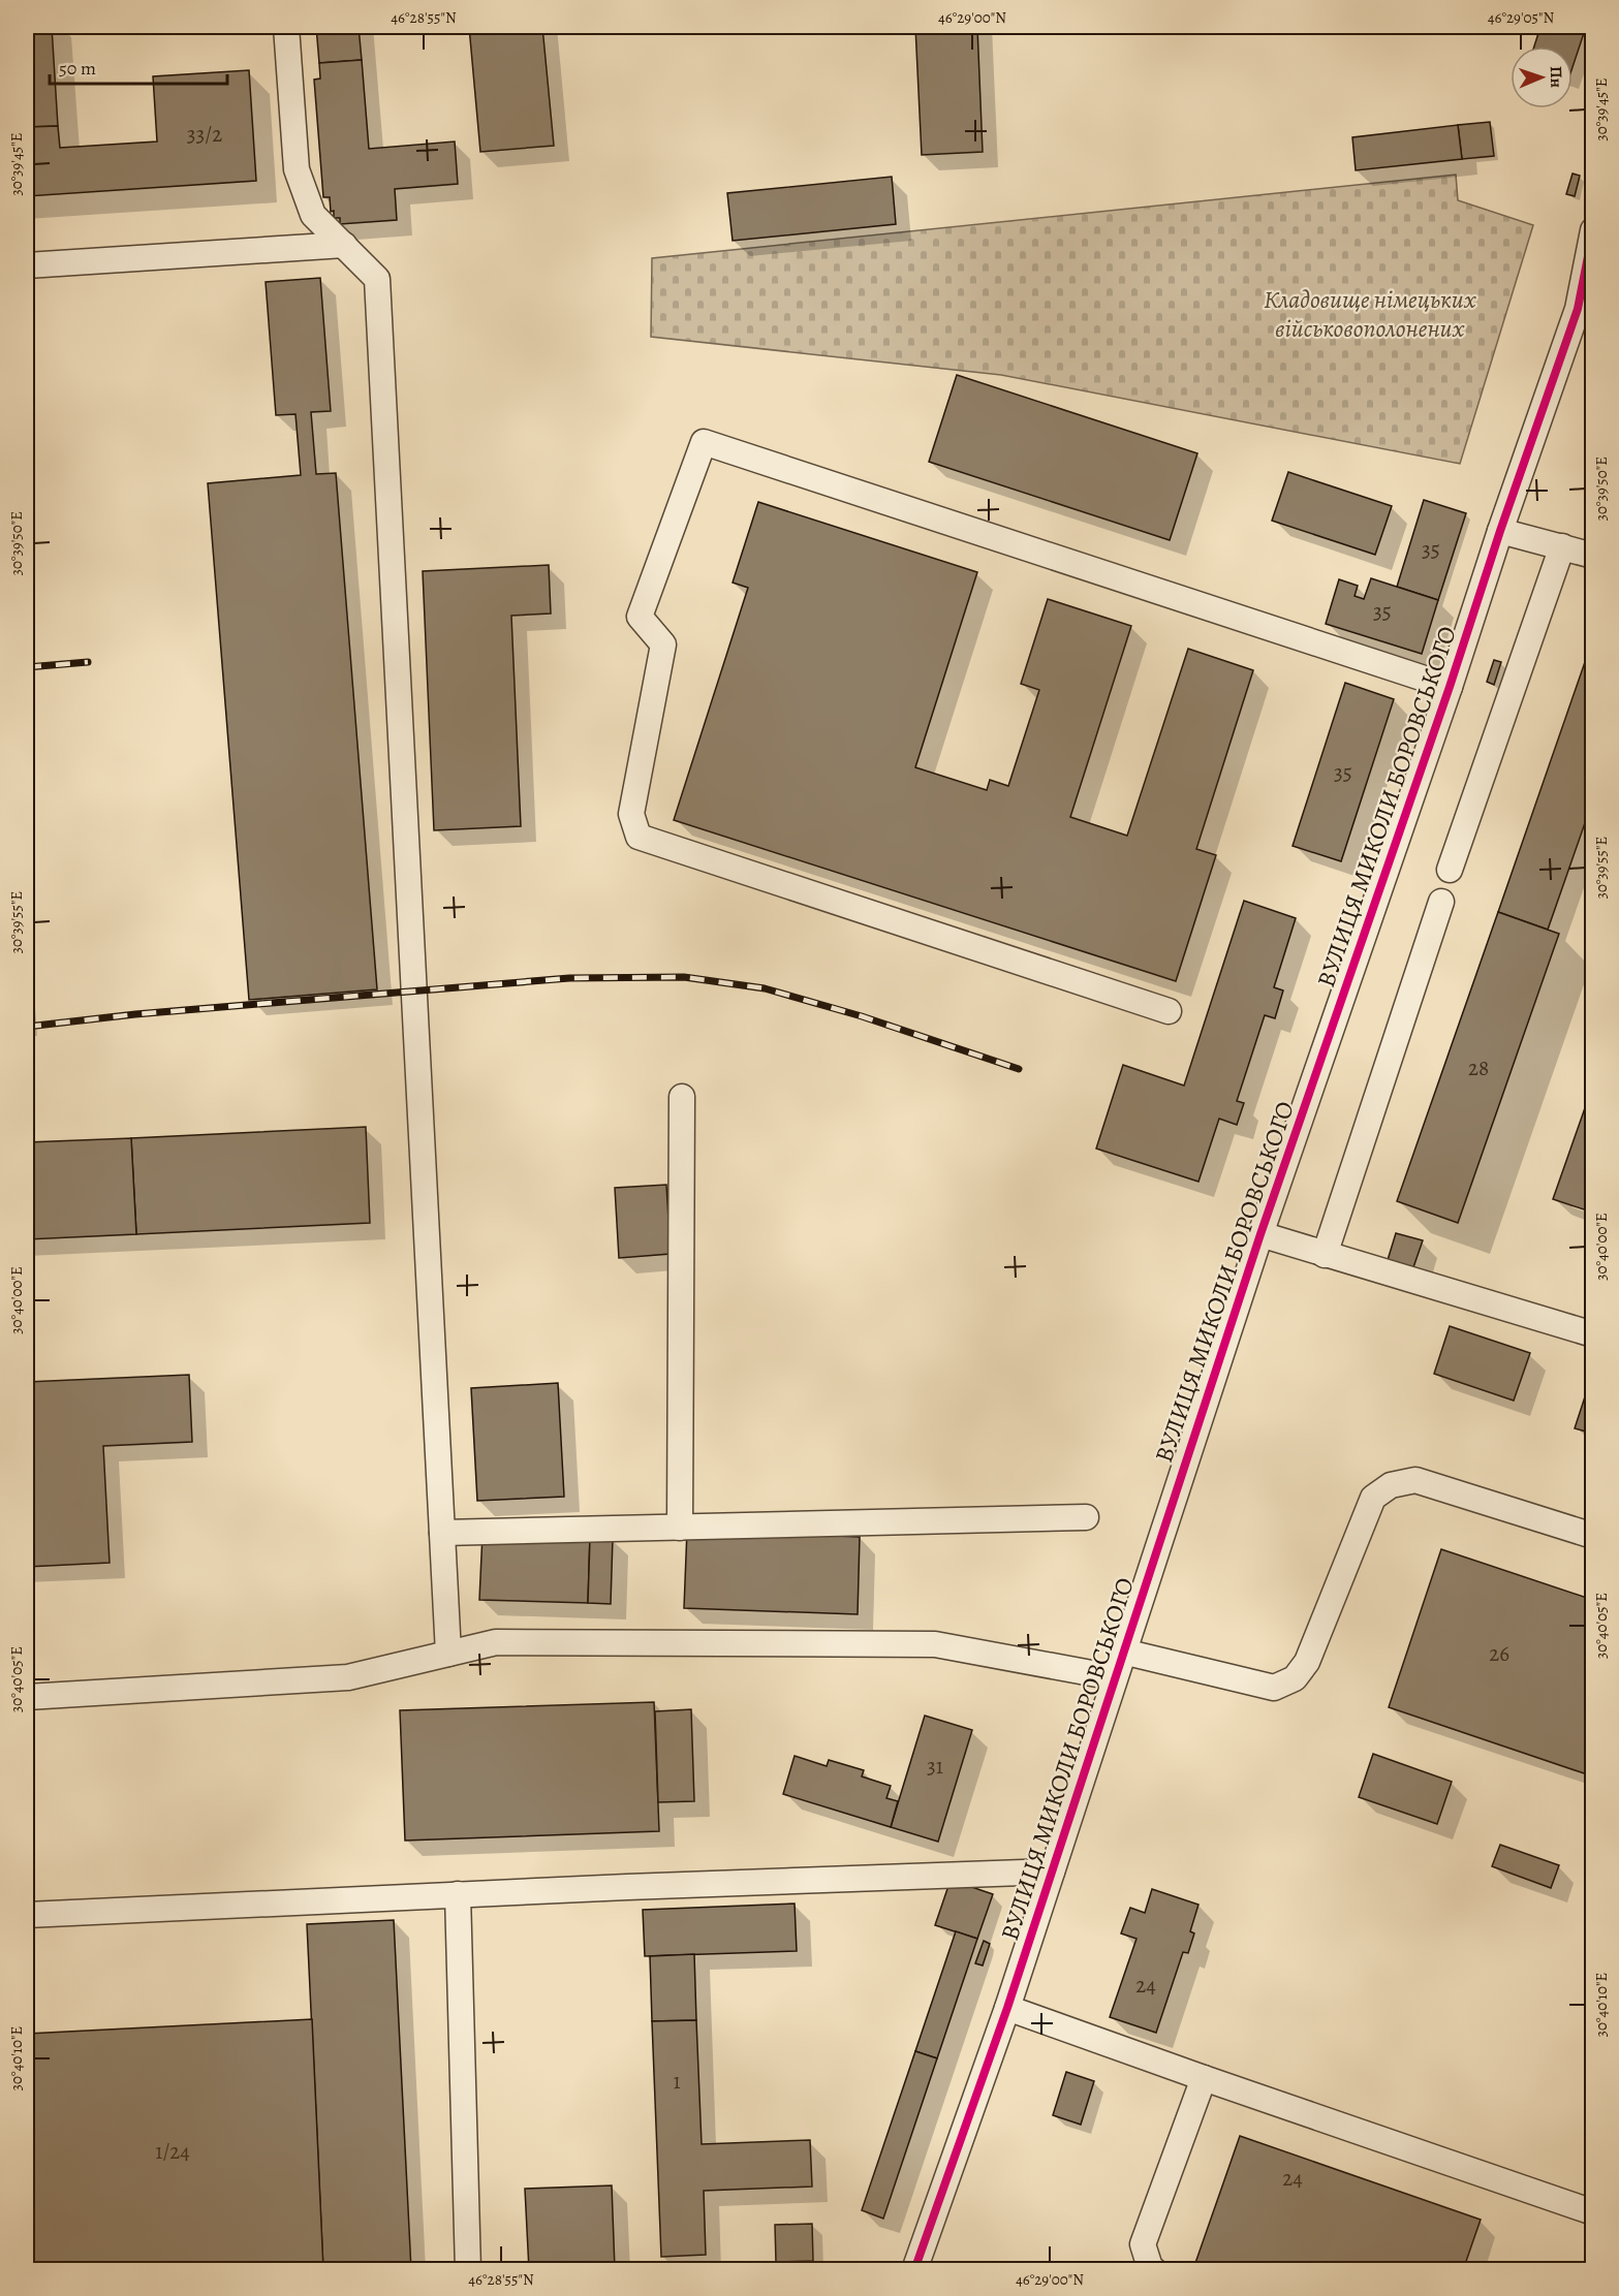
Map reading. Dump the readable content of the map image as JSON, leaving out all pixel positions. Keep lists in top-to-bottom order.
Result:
{
  "streets": {
    "street": ["ВУЛИЦЯ МИКОЛИ БОРОВСЬКОГО"]
  },
  "parks": ["Кладовище німецьких військовополонених"],
  "house_numbers": [
    "33/2",
    "35",
    "35",
    "35",
    "28",
    "26",
    "31",
    "24",
    "1",
    "1/24",
    "24"
  ],
  "scale_bar": "50 m",
  "north": "right",
  "coordinates": [
    "46°28'55\"N",
    "46°29'00\"N",
    "46°29'05\"N",
    "30°39'45\"E",
    "30°39'50\"E",
    "30°39'55\"E",
    "30°40'00\"E",
    "30°40'05\"E",
    "30°40'10\"E"
  ]
}
